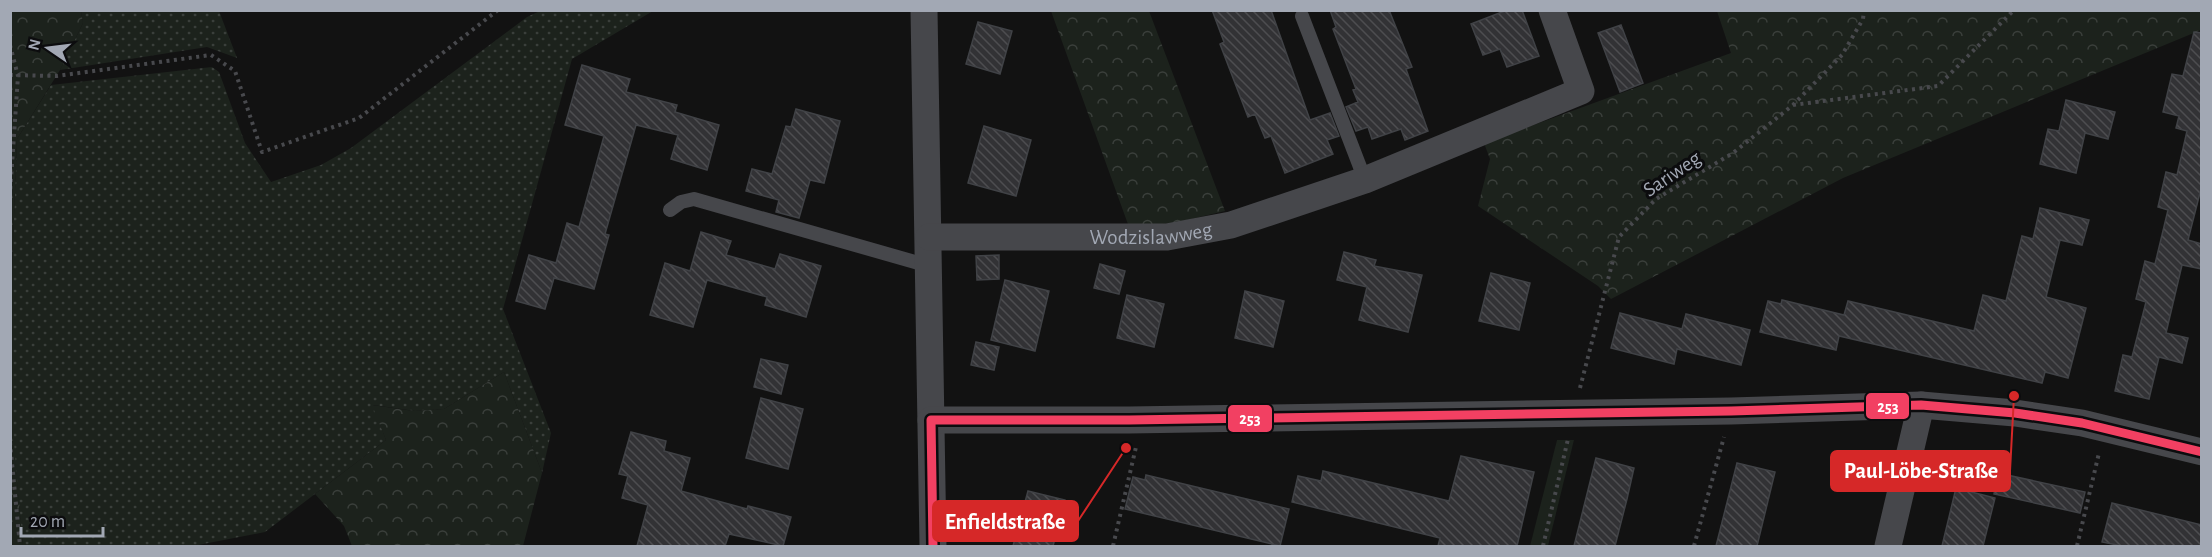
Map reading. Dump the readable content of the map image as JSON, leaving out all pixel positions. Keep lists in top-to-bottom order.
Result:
{
  "streets": {
    "street": ["Wodzislawweg"],
    "path": ["Sariweg"]
  },
  "places": ["Paul-Löbe-Straße", "Enfieldstraße"],
  "lines": ["transit line 253"],
  "scale_bar": "20 m",
  "north": "left"
}
